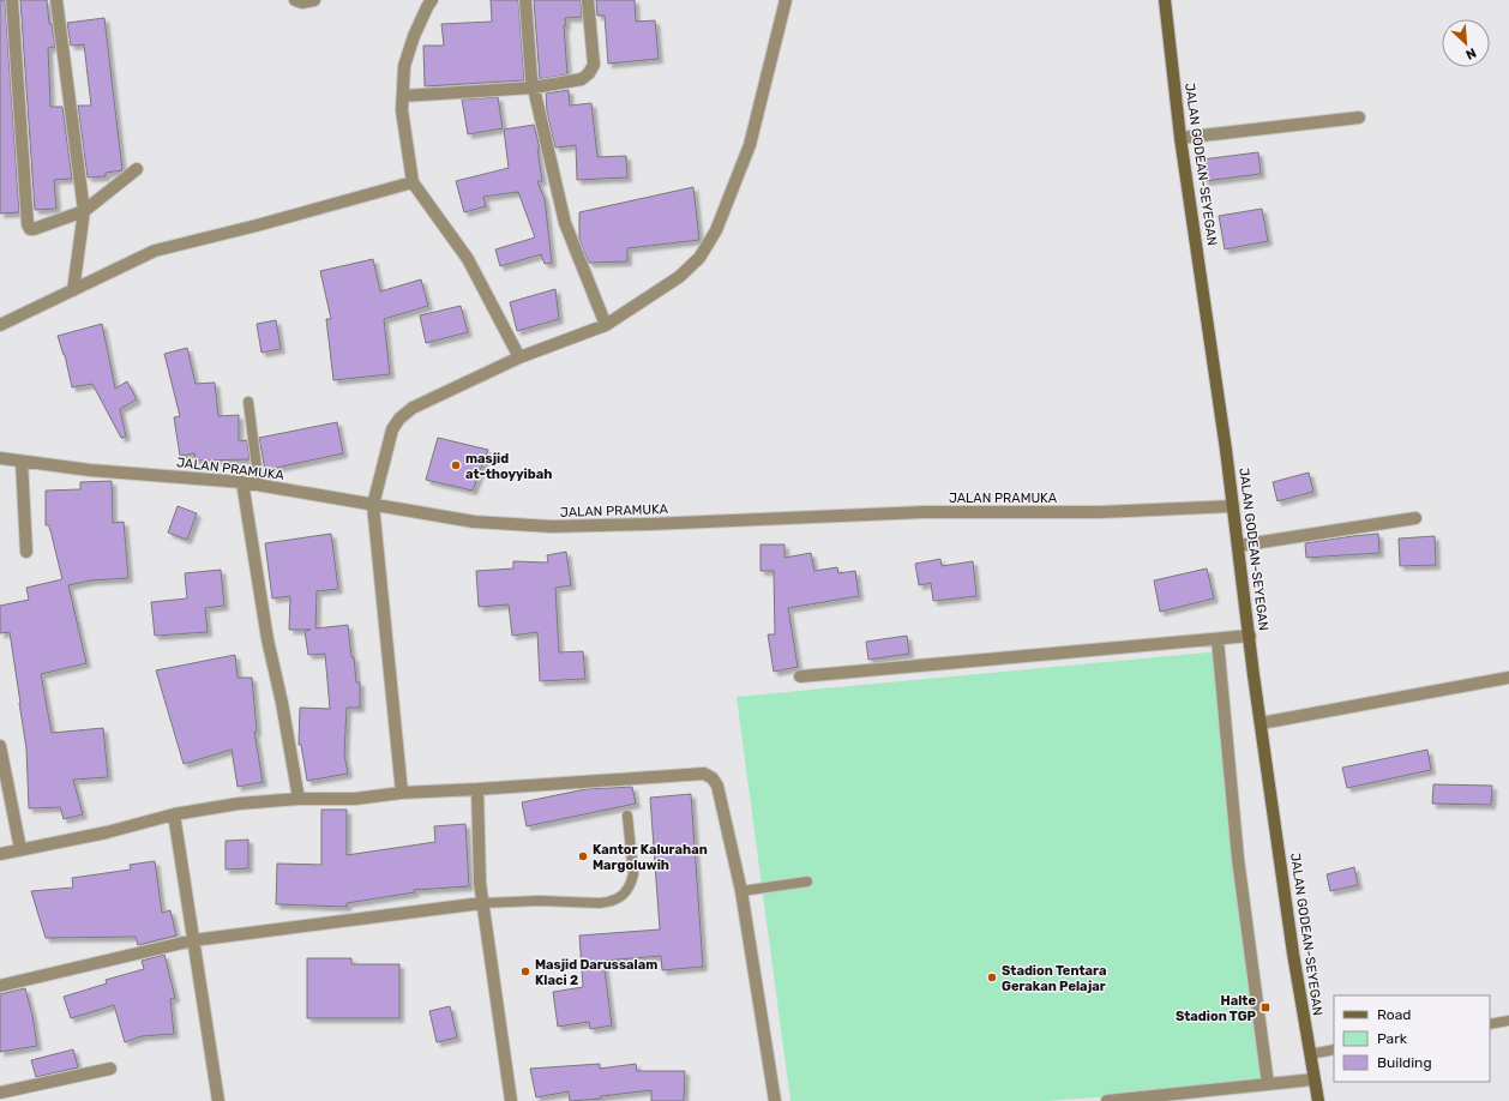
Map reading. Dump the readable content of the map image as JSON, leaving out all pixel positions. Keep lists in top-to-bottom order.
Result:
{
  "streets": {
    "main road": ["JALAN GODEAN-SEYEGAN"],
    "street": ["JALAN PRAMUKA"]
  },
  "crossings": [
    ["JALAN GODEAN-SEYEGAN", "JALAN PRAMUKA"]
  ],
  "places": {
    "other": [
      "masjid at-thoyyibah",
      "Kantor Kalurahan Margoluwih",
      "Masjid Darussalam Klaci 2",
      "Stadion Tentara Gerakan Pelajar"
    ],
    "transit": ["Halte Stadion TGP"]
  },
  "legend": ["Road", "Park", "Building"],
  "north": "bottom right"
}
